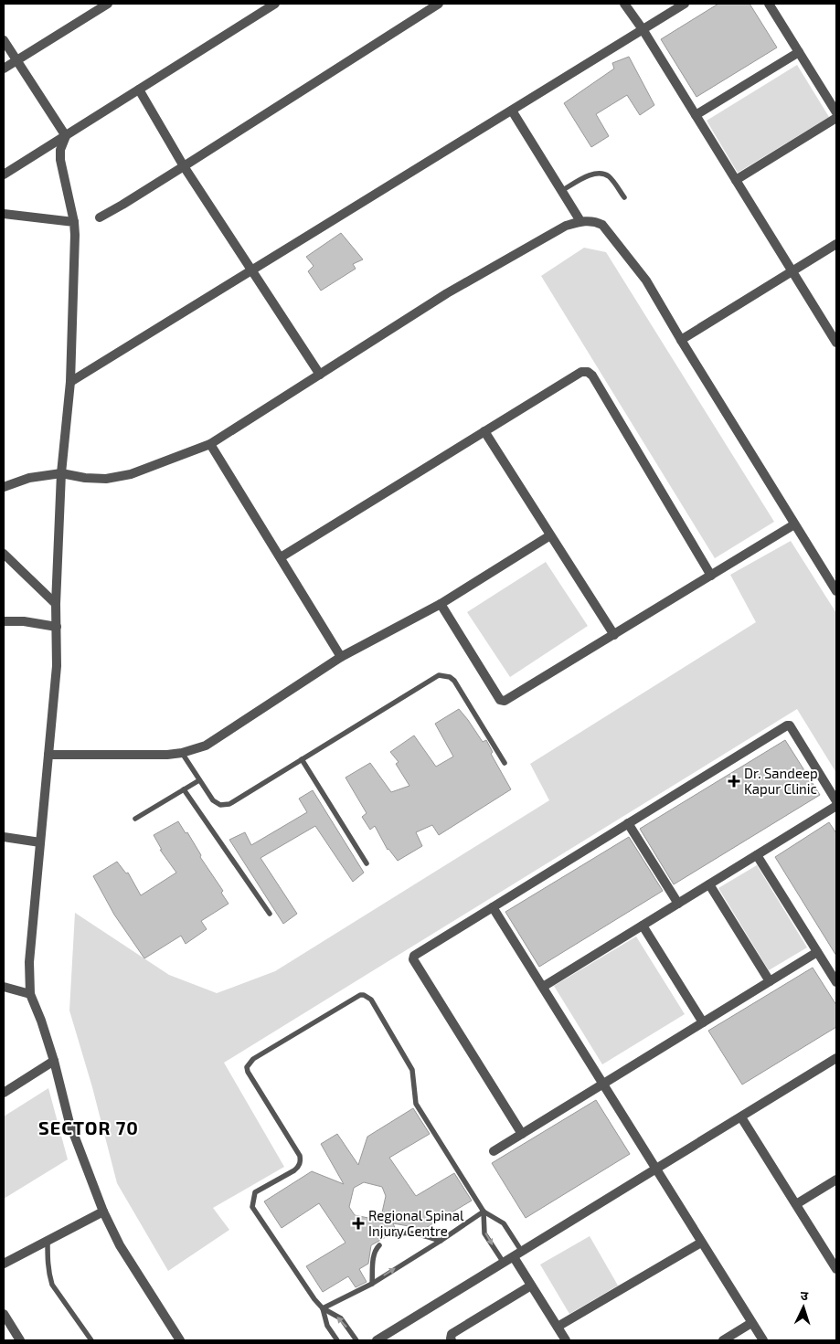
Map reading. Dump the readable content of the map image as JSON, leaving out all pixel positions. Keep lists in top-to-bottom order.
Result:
{
  "districts": ["SECTOR 70"],
  "places": {
    "health": ["Dr. Sandeep Kapur Clinic", "Regional Spinal Injury Centre"]
  },
  "north": "top"
}
